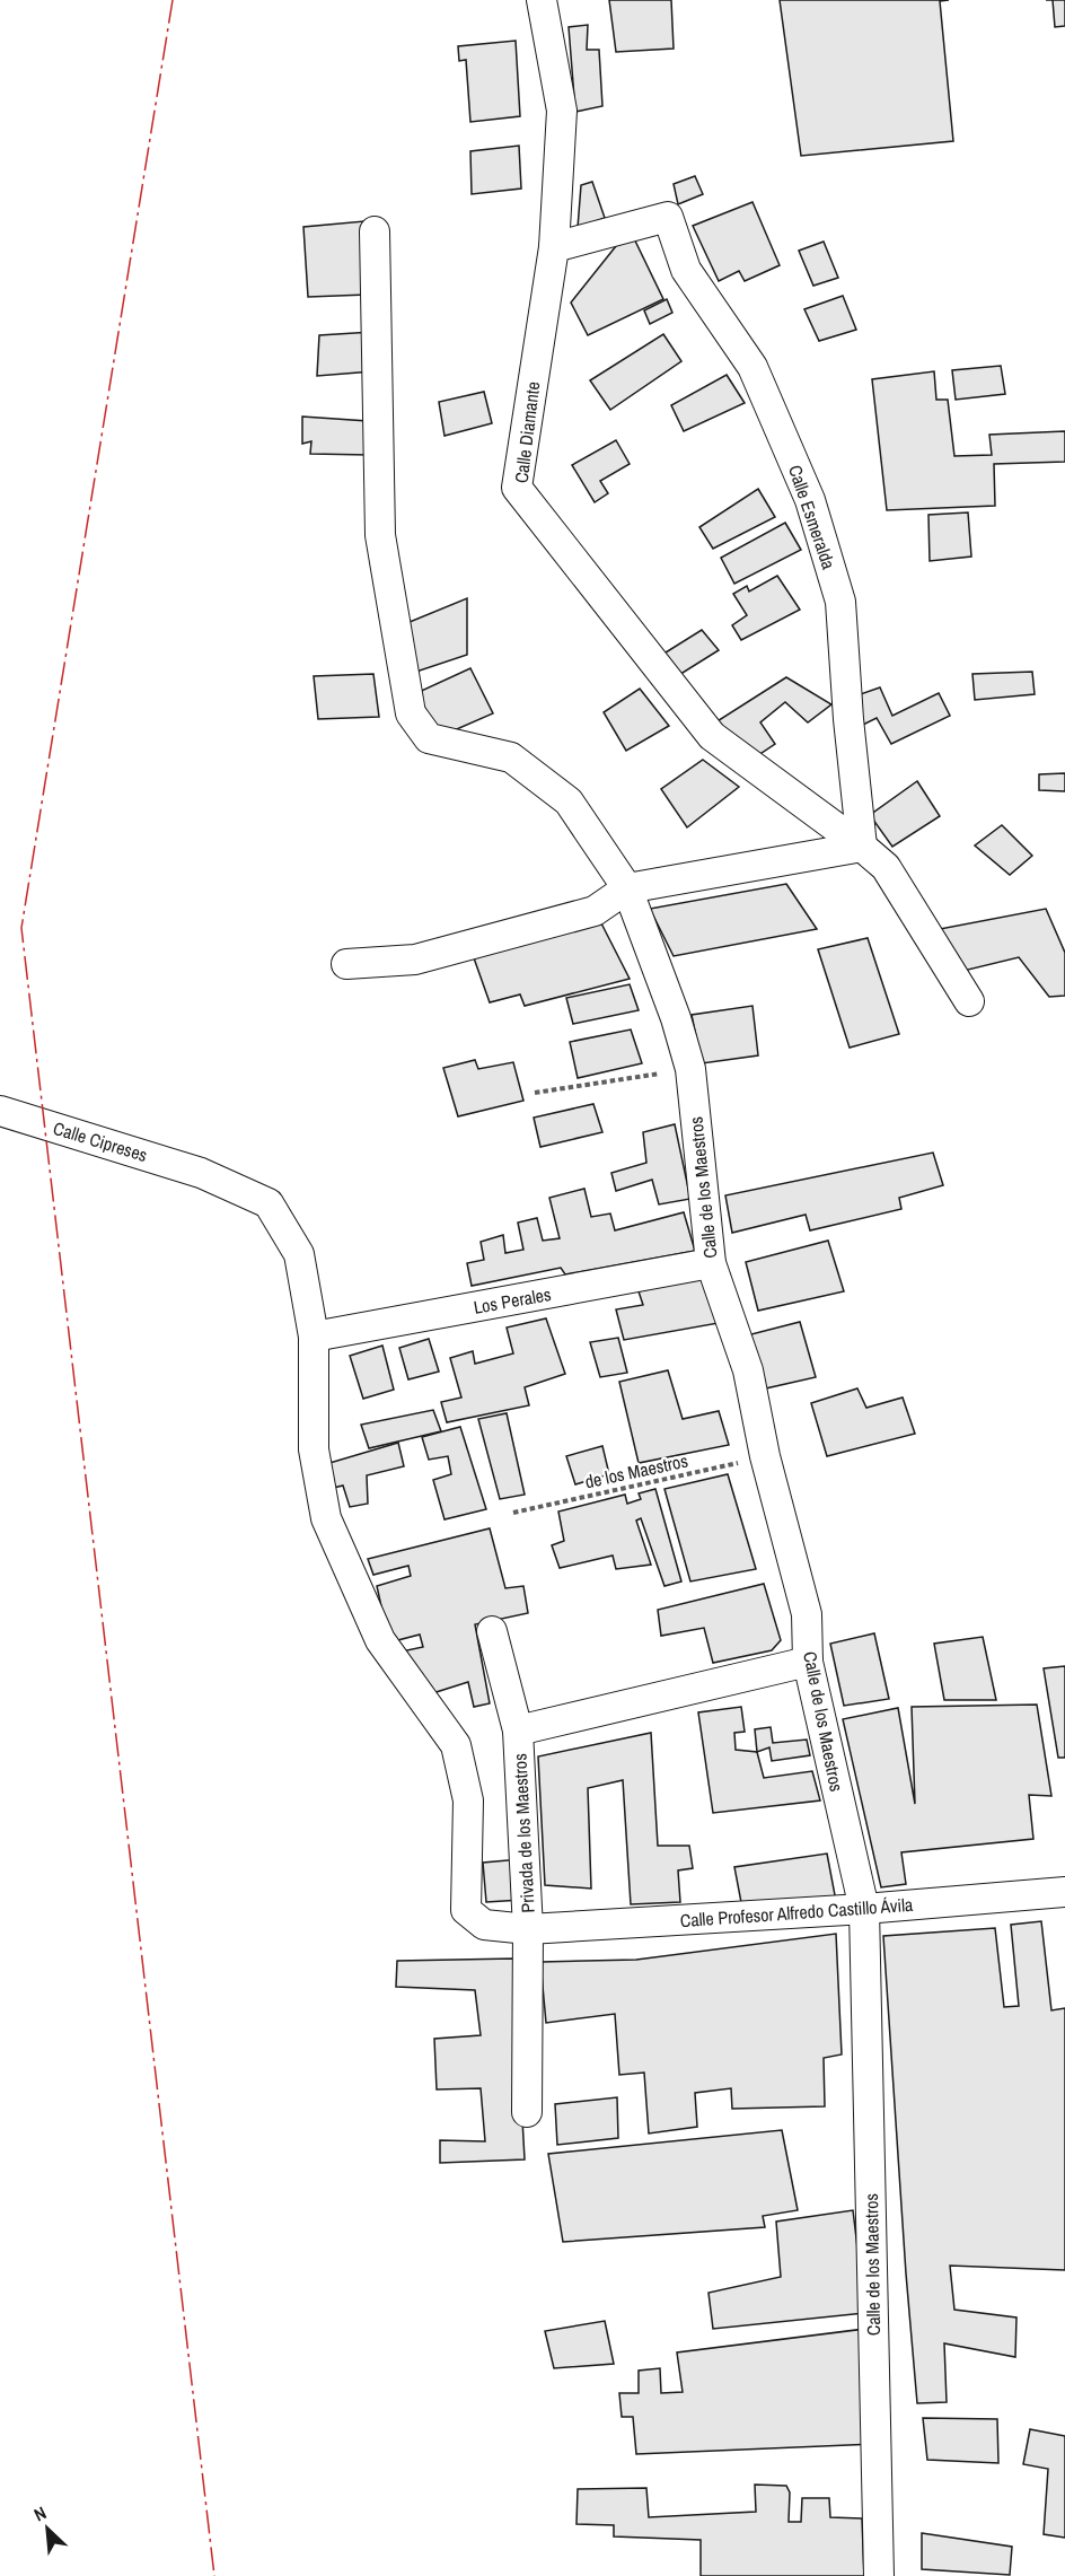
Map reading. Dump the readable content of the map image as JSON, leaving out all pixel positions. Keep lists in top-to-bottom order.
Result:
{
  "streets": {
    "street": [
      "Calle Diamante",
      "Calle Esmeralda",
      "Calle Cipreses",
      "Calle de los Maestros",
      "Los Perales",
      "Privada de los Maestros",
      "Calle Profesor Alfredo Castillo Ávila"
    ],
    "path": ["de los Maestros"]
  },
  "crossings": [
    ["Calle Diamante", "Calle Esmeralda"],
    ["Calle Cipreses", "Los Perales"],
    ["Calle Cipreses", "Calle Profesor Alfredo Castillo Ávila"],
    ["Calle de los Maestros", "Los Perales"],
    ["Calle de los Maestros", "de los Maestros"],
    ["Calle de los Maestros", "Privada de los Maestros"],
    ["Calle de los Maestros", "Calle Profesor Alfredo Castillo Ávila"],
    ["Privada de los Maestros", "Calle Profesor Alfredo Castillo Ávila"]
  ],
  "north": "top left"
}
